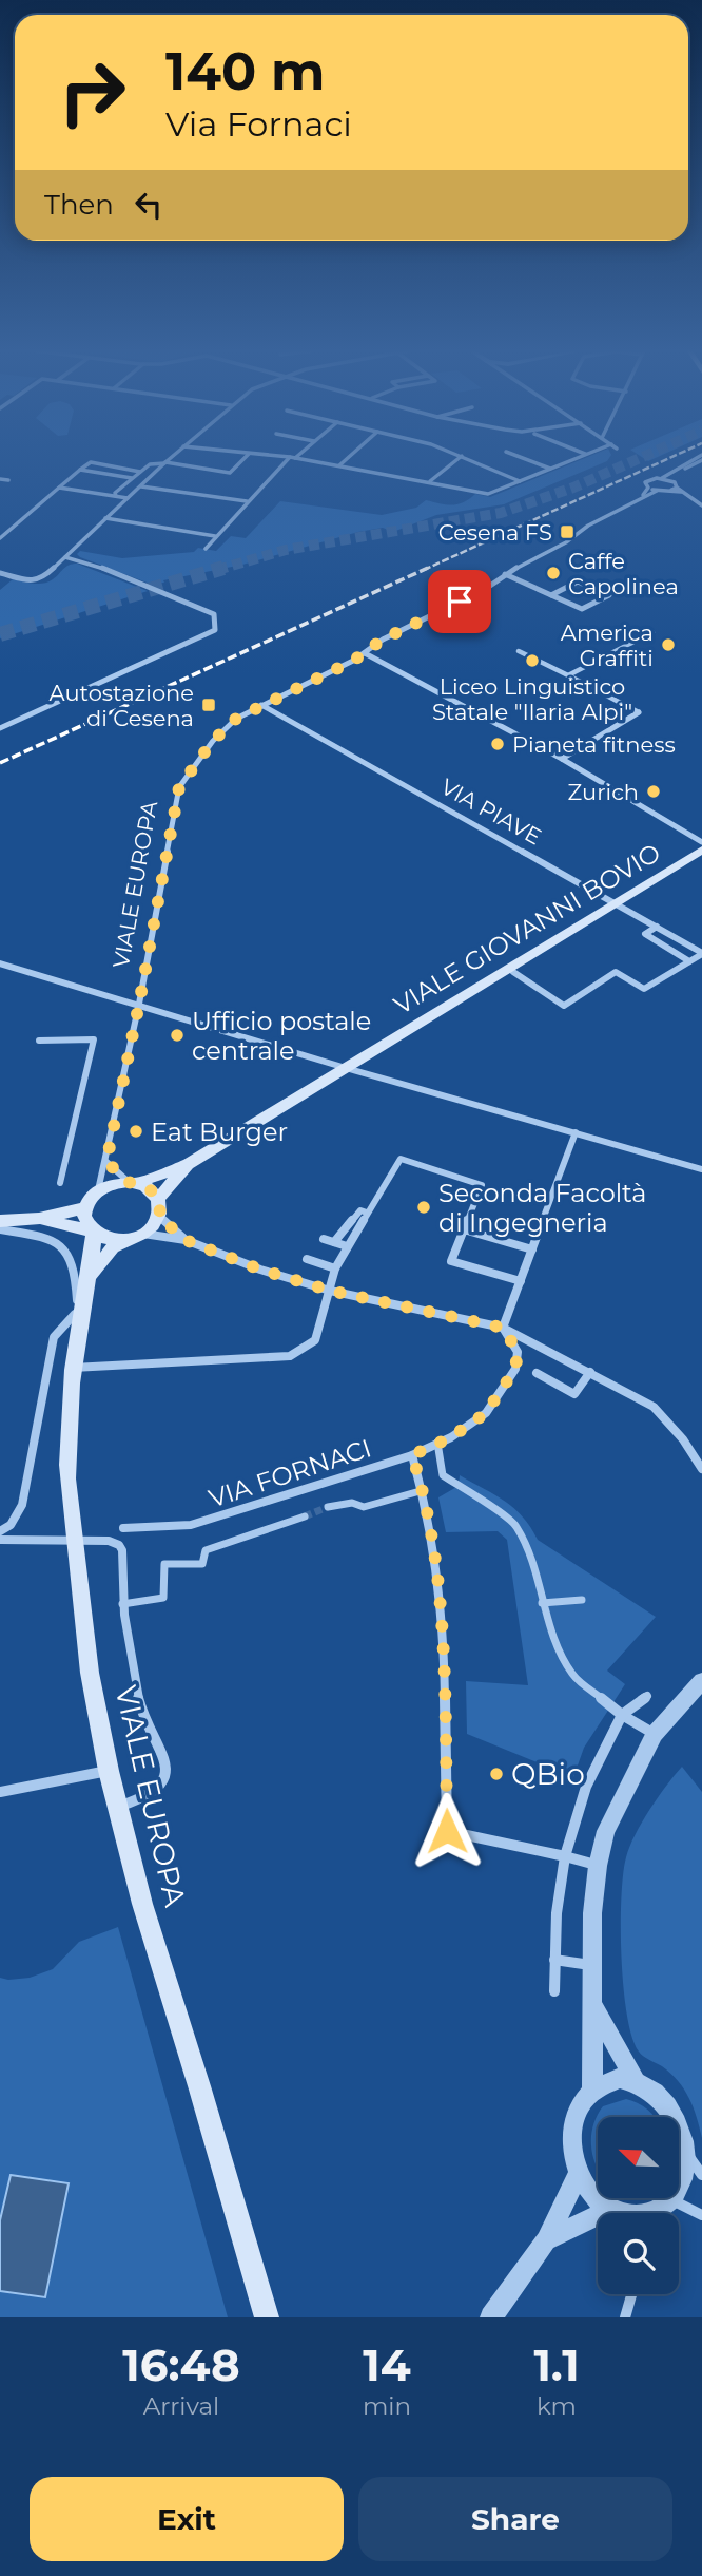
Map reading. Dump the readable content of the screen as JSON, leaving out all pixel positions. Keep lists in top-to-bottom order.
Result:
{
  "streets": {
    "main road": ["VIALE EUROPA", "VIALE GIOVANNI BOVIO"],
    "street": ["VIA PIAVE", "VIA FORNACI"]
  },
  "crossings": [
    ["VIA PIAVE", "VIALE EUROPA"],
    ["VIA PIAVE", "VIALE GIOVANNI BOVIO"],
    ["VIALE EUROPA", "VIALE GIOVANNI BOVIO"]
  ],
  "places": {
    "transit": ["Cesena FS", "Autostazione di Cesena"],
    "other": [
      "Caffe Capolinea",
      "America Graffiti",
      "Liceo Linguistico Statale \"Ilaria Alpi\"",
      "Pianeta fitness",
      "Zurich",
      "Ufficio postale centrale",
      "Eat Burger",
      "Seconda Facoltà di Ingegneria",
      "QBio"
    ]
  },
  "north": "top left",
  "page": {
    "turn": ["140 m", "Via Fornaci"],
    "then": "Then",
    "eta": [
      "16:48",
      "Arrival",
      "14",
      "min",
      "1.1",
      "km"
    ],
    "buttons": ["Exit", "Share"]
  }
}
